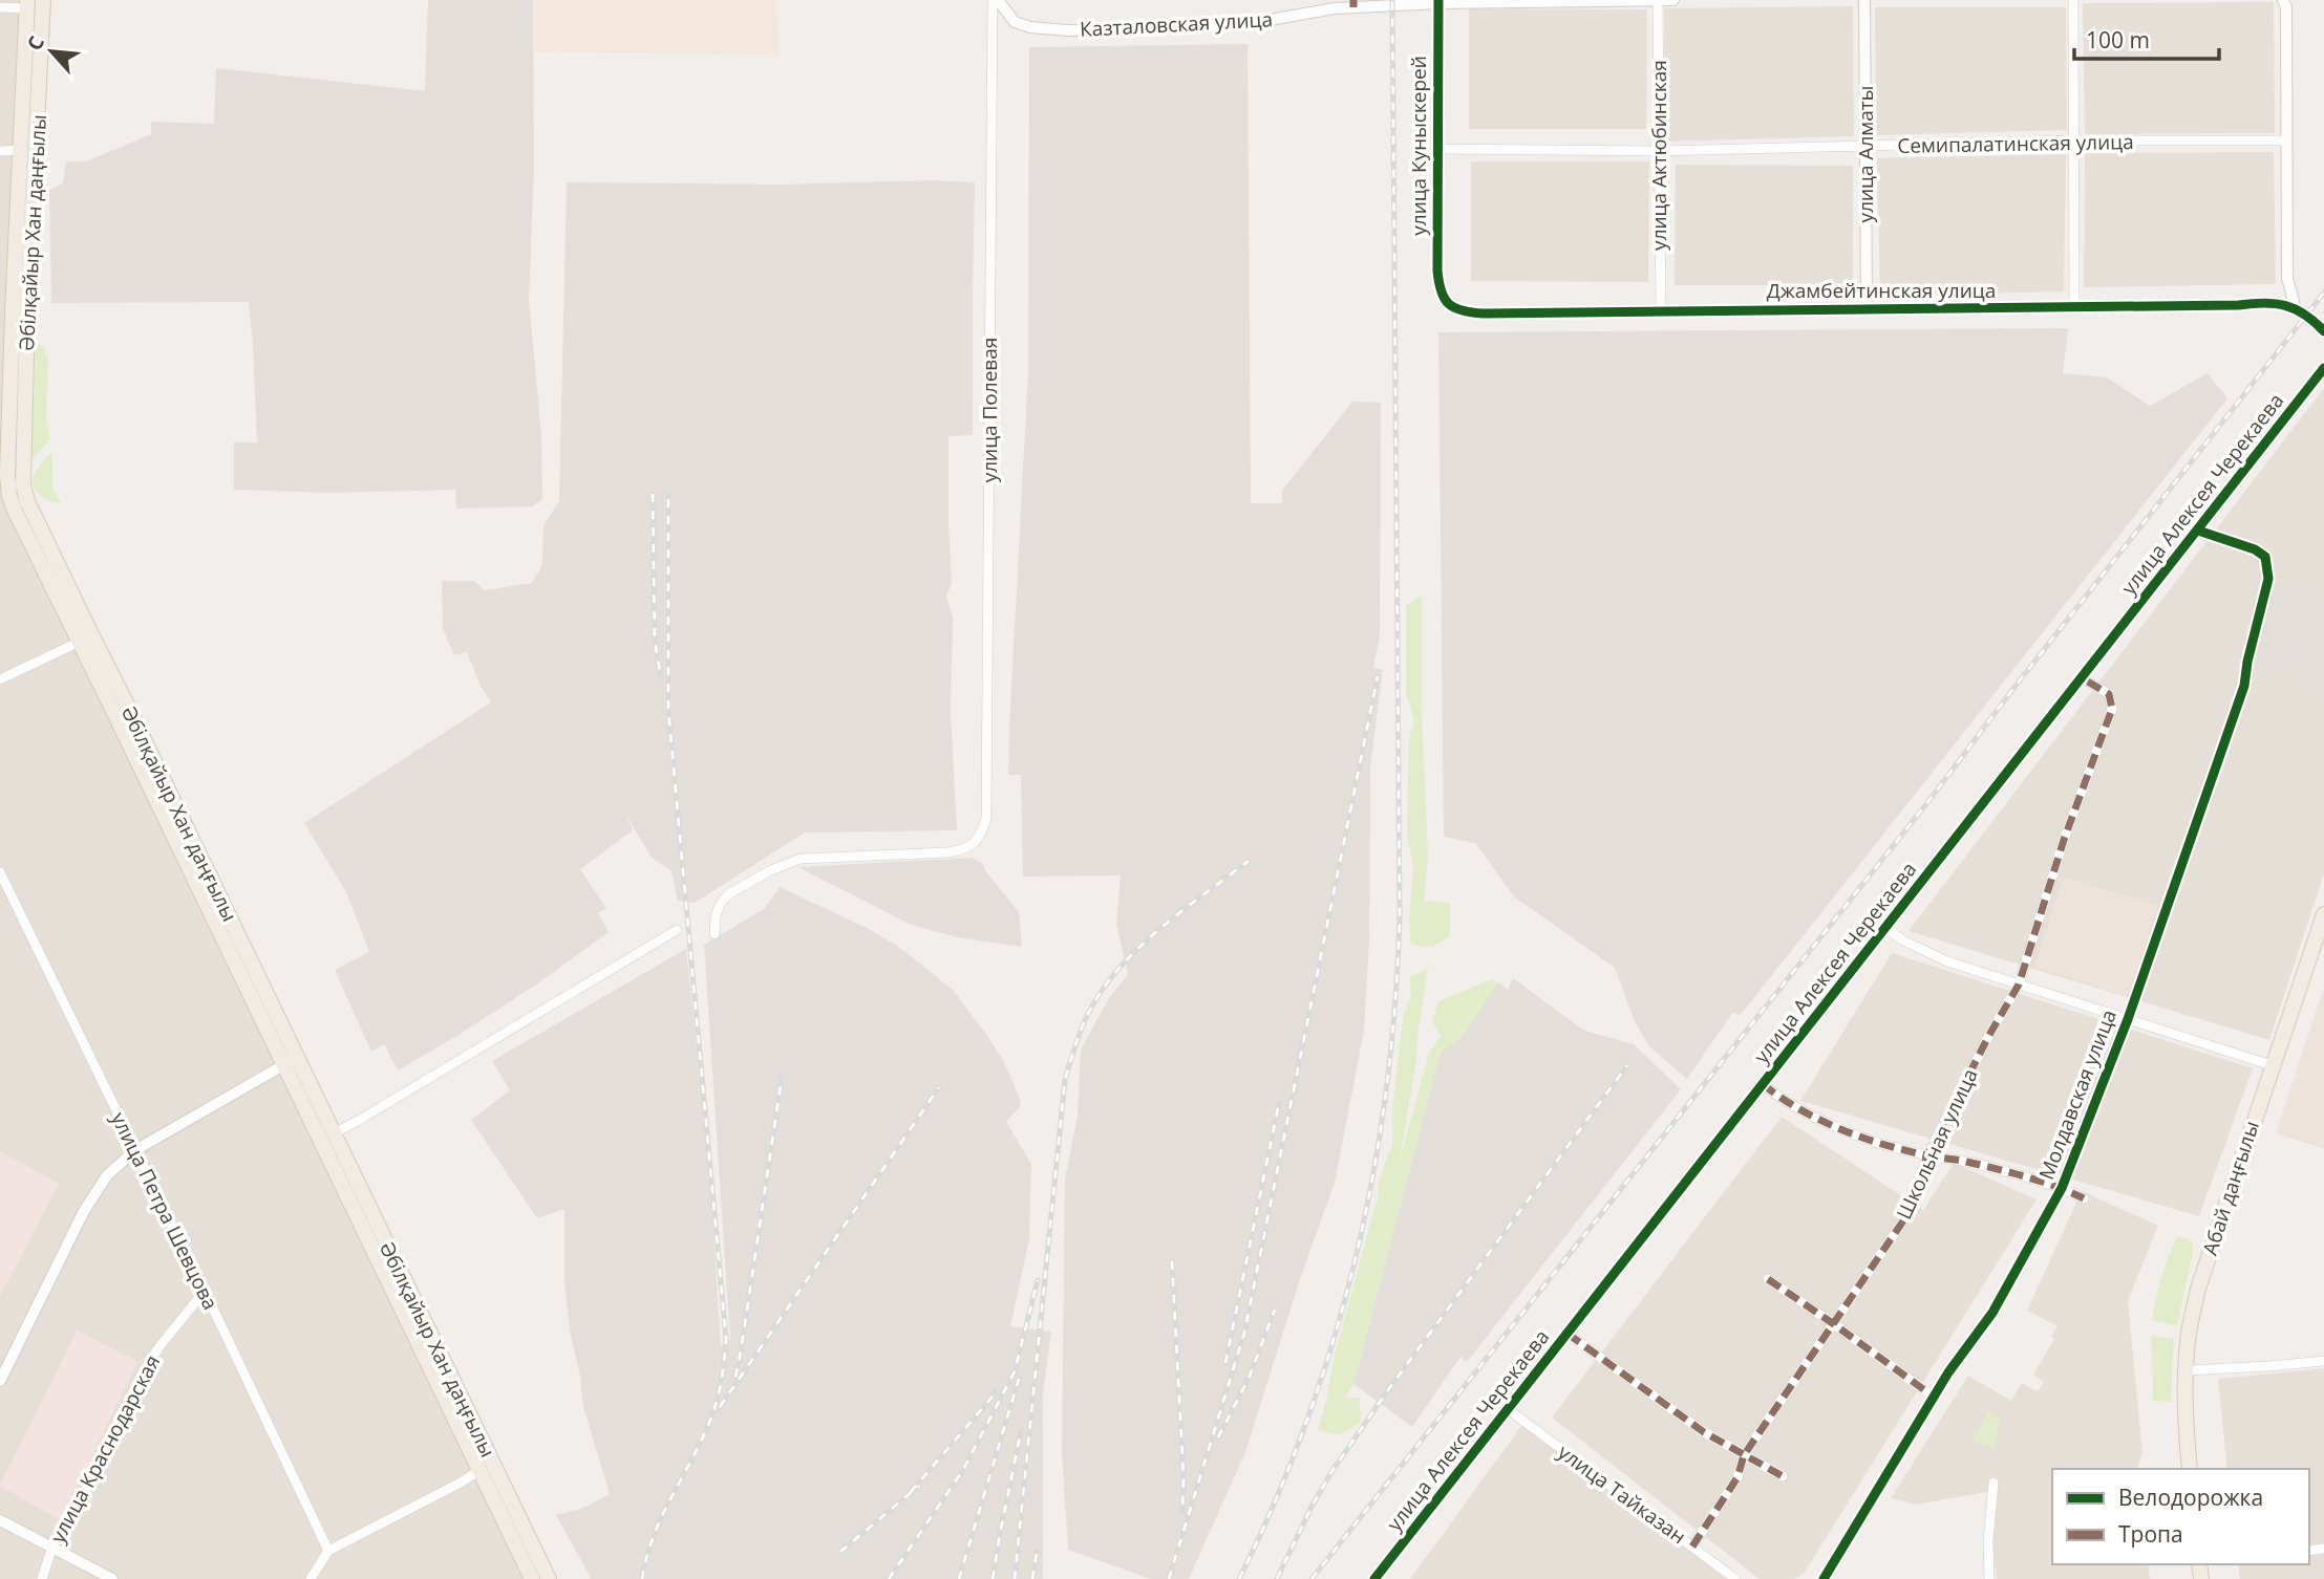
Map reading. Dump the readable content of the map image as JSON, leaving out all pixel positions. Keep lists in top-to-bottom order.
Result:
{
  "streets": {
    "main road": ["Әбілқайыр Хан даңғылы", "Абай даңғылы"],
    "street": [
      "Казталовская улица",
      "Семипалатинская улица",
      "улица Куныскерей",
      "улица Алматы",
      "улица Актюбинская",
      "Джамбейтинская улица",
      "улица Полевая",
      "улица Алексея Черекаева",
      "Молдавская улица",
      "Школьная улица",
      "улица Петра Шевцова",
      "улица Краснодарская",
      "улица Тайказан"
    ]
  },
  "crossings": [
    ["Казталовская улица", "улица Куныскерей"],
    ["Казталовская улица", "улица Актюбинская"],
    ["Казталовская улица", "улица Полевая"],
    ["Семипалатинская улица", "улица Куныскерей"],
    ["Семипалатинская улица", "улица Алматы"],
    ["Семипалатинская улица", "улица Актюбинская"],
    ["улица Куныскерей", "Джамбейтинская улица"],
    ["улица Алматы", "Джамбейтинская улица"],
    ["улица Актюбинская", "Джамбейтинская улица"],
    ["улица Алексея Черекаева", "Молдавская улица"],
    ["улица Алексея Черекаева", "Школьная улица"],
    ["улица Алексея Черекаева", "улица Тайказан"],
    ["Школьная улица", "улица Тайказан"],
    ["улица Петра Шевцова", "улица Краснодарская"]
  ],
  "legend": ["Велодорожка", "Тропа"],
  "scale_bar": "100 m",
  "north": "top left"
}
